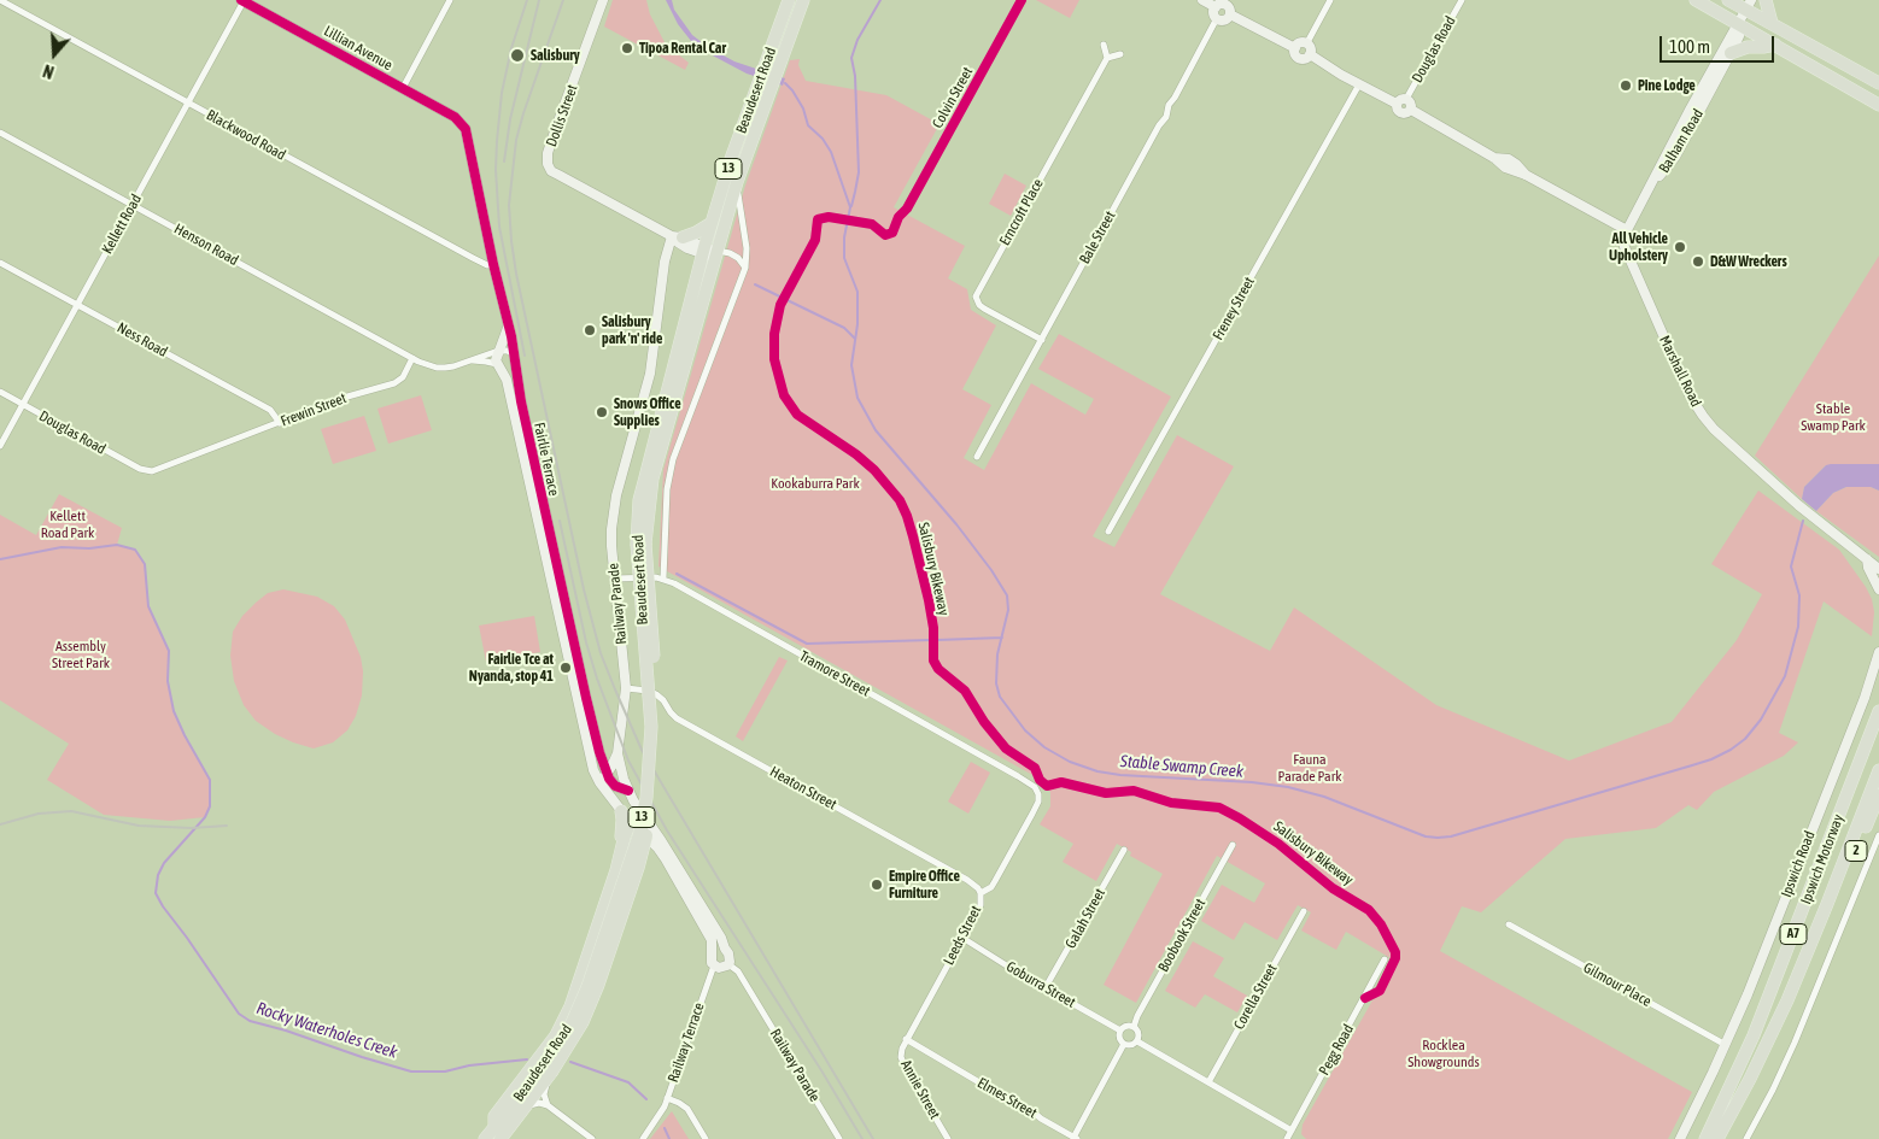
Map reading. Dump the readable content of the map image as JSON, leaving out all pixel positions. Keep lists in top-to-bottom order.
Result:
{
  "streets": {
    "highway": [
      "Beaudesert Road",
      "13",
      "2",
      "Ipswich Motorway",
      "A7"
    ],
    "street": [
      "Lillian Avenue",
      "Douglas Road",
      "Colvin Street",
      "Dollis Street",
      "Blackwood Road",
      "Balham Road",
      "Erncroft Place",
      "Kellett Road",
      "Bale Street",
      "Henson Road",
      "Freney Street",
      "Ness Road",
      "Marshall Road",
      "Frewin Street",
      "Fairlie Terrace",
      "Railway Parade",
      "Tramore Street",
      "Heaton Street",
      "Ipswich Road",
      "Galah Street",
      "Leeds Street",
      "Boobook Street",
      "Goburra Street",
      "Gilmour Place",
      "Corella Street",
      "Railway Terrace",
      "Pegg Road",
      "Annie Street",
      "Elmes Street"
    ],
    "cycle path": ["Salisbury Bikeway"]
  },
  "crossings": [
    ["Lillian Avenue", "Kellett Road"],
    ["Lillian Avenue", "Fairlie Terrace"],
    ["Douglas Road", "Kellett Road"],
    ["Douglas Road", "Frewin Street"],
    ["Beaudesert Road", "Tramore Street"],
    ["Dollis Street", "Railway Parade"],
    ["Blackwood Road", "Kellett Road"],
    ["Blackwood Road", "Fairlie Terrace"],
    ["Balham Road", "Marshall Road"],
    ["Erncroft Place", "Bale Street"],
    ["Kellett Road", "Henson Road"],
    ["Kellett Road", "Ness Road"],
    ["Henson Road", "Frewin Street"],
    ["Ness Road", "Frewin Street"],
    ["Railway Parade", "Tramore Street"],
    ["Railway Parade", "Heaton Street"],
    ["Railway Parade", "Railway Terrace"],
    ["Tramore Street", "Leeds Street"],
    ["Heaton Street", "Leeds Street"],
    ["2", "Ipswich Motorway"],
    ["Ipswich Road", "Gilmour Place"],
    ["Galah Street", "Goburra Street"],
    ["Leeds Street", "Goburra Street"],
    ["Leeds Street", "Annie Street"],
    ["Leeds Street", "Elmes Street"],
    ["Boobook Street", "Goburra Street"],
    ["Annie Street", "Elmes Street"]
  ],
  "water": ["Stable Swamp Creek", "Rocky Waterholes Creek"],
  "parks": [
    "Stable Swamp Park",
    "Kookaburra Park",
    "Kellett Road Park",
    "Assembly Street Park",
    "Fauna Parade Park",
    "Rocklea Showgrounds"
  ],
  "places": [
    "Tipoa Rental Car",
    "Salisbury",
    "Pine Lodge",
    "All Vehicle Upholstery",
    "D&W Wreckers",
    "Salisbury park 'n' ride",
    "Snows Office Supplies",
    "Fairlie Tce at Nyanda, stop 41",
    "Empire Office Furniture"
  ],
  "scale_bar": "100 m",
  "north": "bottom"
}
